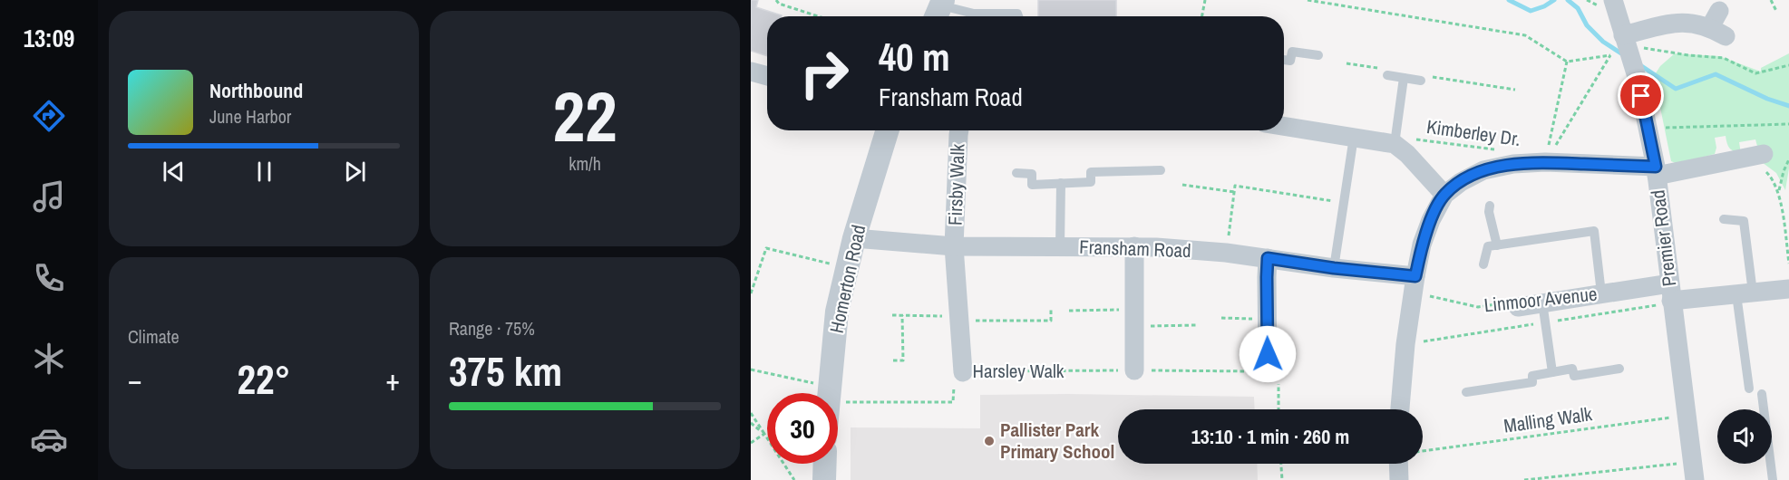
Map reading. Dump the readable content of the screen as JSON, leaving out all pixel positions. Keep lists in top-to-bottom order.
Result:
{
  "streets": {
    "street": [
      "Firsby Walk",
      "Premier Road",
      "Fransham Road",
      "Homerton Road",
      "Linmoor Avenue"
    ],
    "path": ["Kimberley Dr.", "Harsley Walk", "Malling Walk"]
  },
  "crossings": [
    ["Firsby Walk", "Fransham Road"],
    ["Firsby Walk", "Harsley Walk"],
    ["Premier Road", "Linmoor Avenue"],
    ["Premier Road", "Malling Walk"],
    ["Fransham Road", "Homerton Road"],
    ["Fransham Road", "Linmoor Avenue"]
  ],
  "places": ["Pallister Park Primary School"],
  "page": {
    "tabs": "13:09",
    "tile": [
      ["22", "km/h"],
      "Climate",
      ["Range · 75%", "375 km"]
    ],
    "turn": ["40 m", "Fransham Road"],
    "song": ["Northbound", "June Harbor"],
    "heat": ["−", "22°", "+"],
    "limit": "30",
    "trip": "13:10 · 1 min · 260 m"
  }
}
